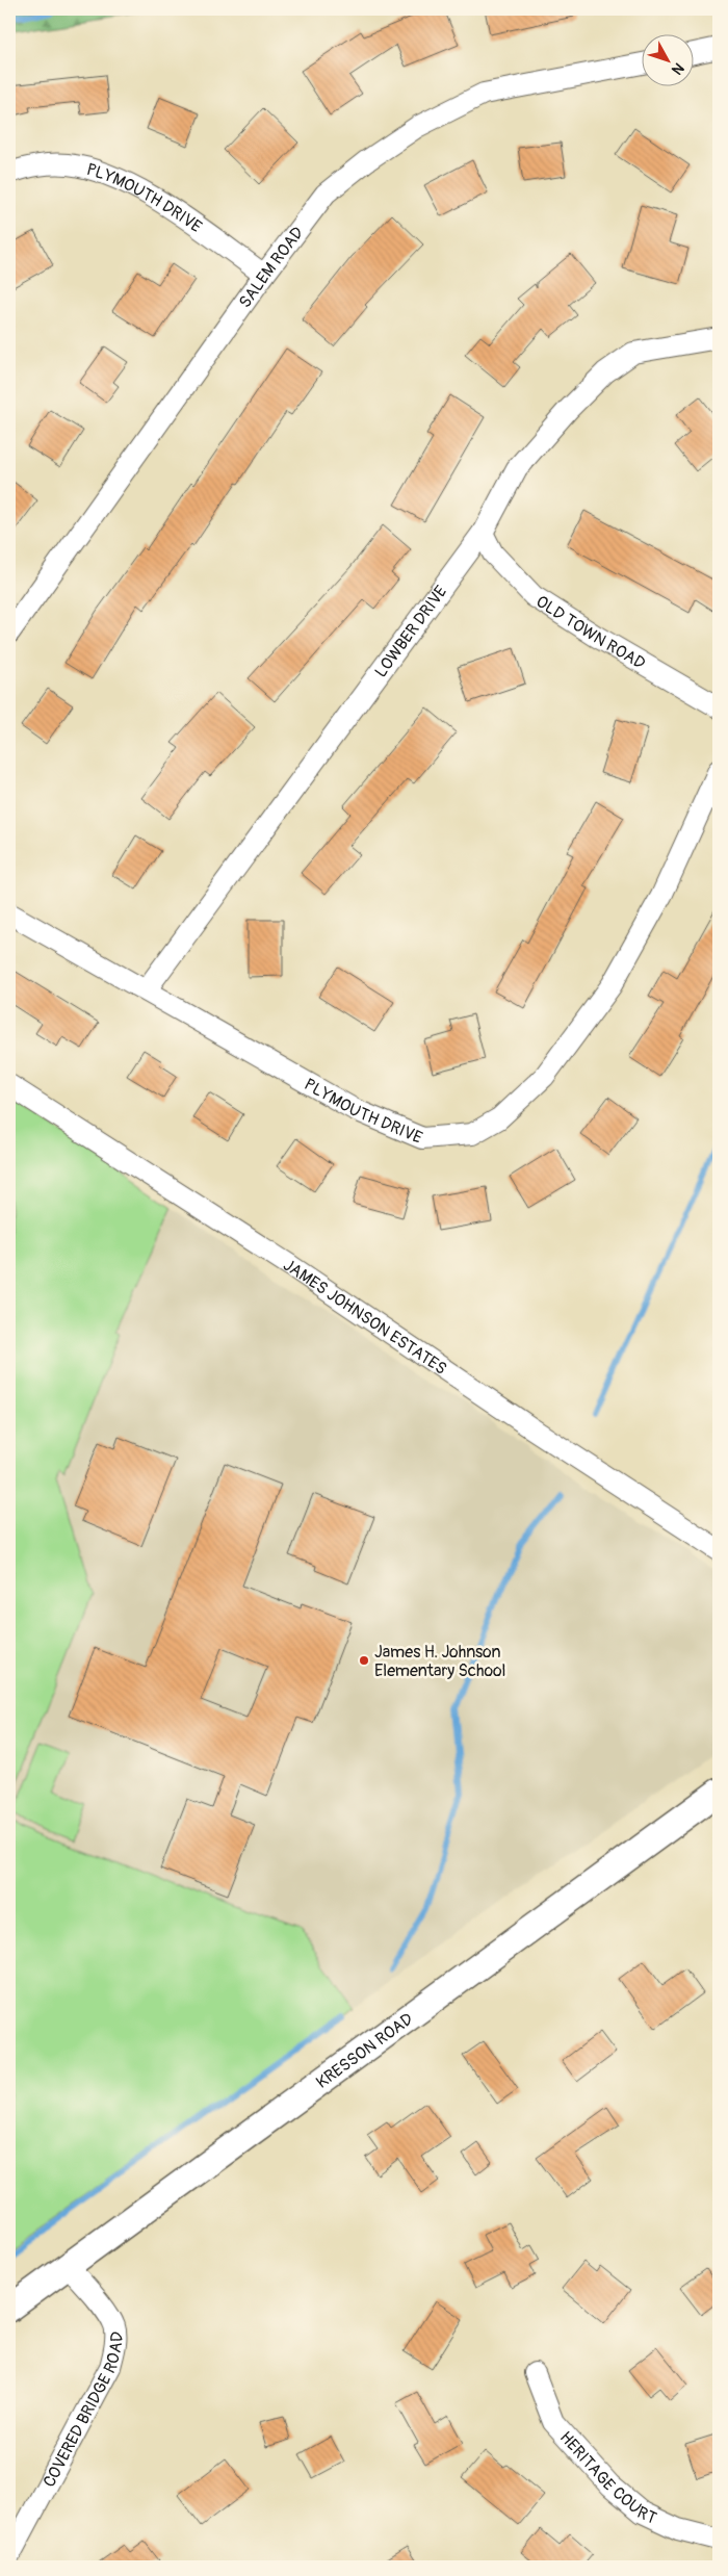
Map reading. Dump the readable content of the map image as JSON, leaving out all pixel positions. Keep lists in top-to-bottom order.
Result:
{
  "streets": {
    "street": [
      "PLYMOUTH DRIVE",
      "SALEM ROAD",
      "LOWBER DRIVE",
      "OLD TOWN ROAD",
      "JAMES JOHNSON ESTATES",
      "KRESSON ROAD",
      "COVERED BRIDGE ROAD",
      "HERITAGE COURT"
    ]
  },
  "crossings": [
    ["PLYMOUTH DRIVE", "SALEM ROAD"],
    ["PLYMOUTH DRIVE", "LOWBER DRIVE"],
    ["LOWBER DRIVE", "OLD TOWN ROAD"],
    ["KRESSON ROAD", "COVERED BRIDGE ROAD"]
  ],
  "places": ["James H. Johnson Elementary School"],
  "north": "bottom right"
}
